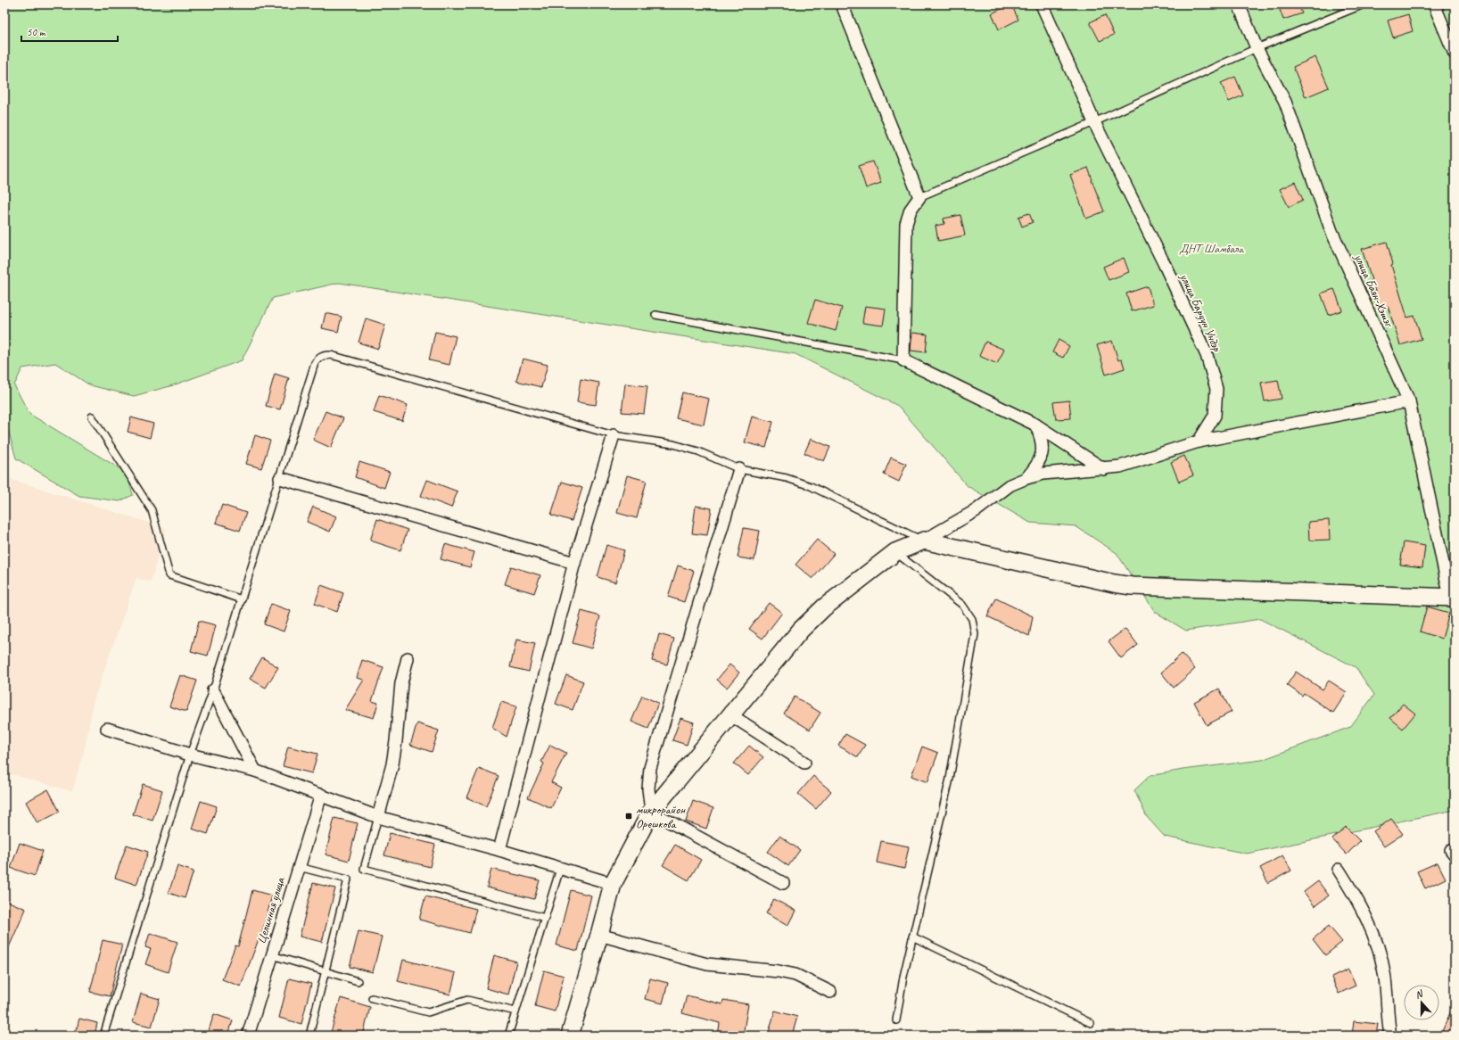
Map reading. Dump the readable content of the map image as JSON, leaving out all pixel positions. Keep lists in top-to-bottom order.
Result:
{
  "streets": {
    "street": ["улица Баян-Хэшэг", "улица Баруун Ундэр", "Целинная улица"]
  },
  "parks": ["ДНТ Шамбала"],
  "places": {
    "transit": ["микрорайон Орешкова"]
  },
  "scale_bar": "50 m",
  "north": "top"
}
